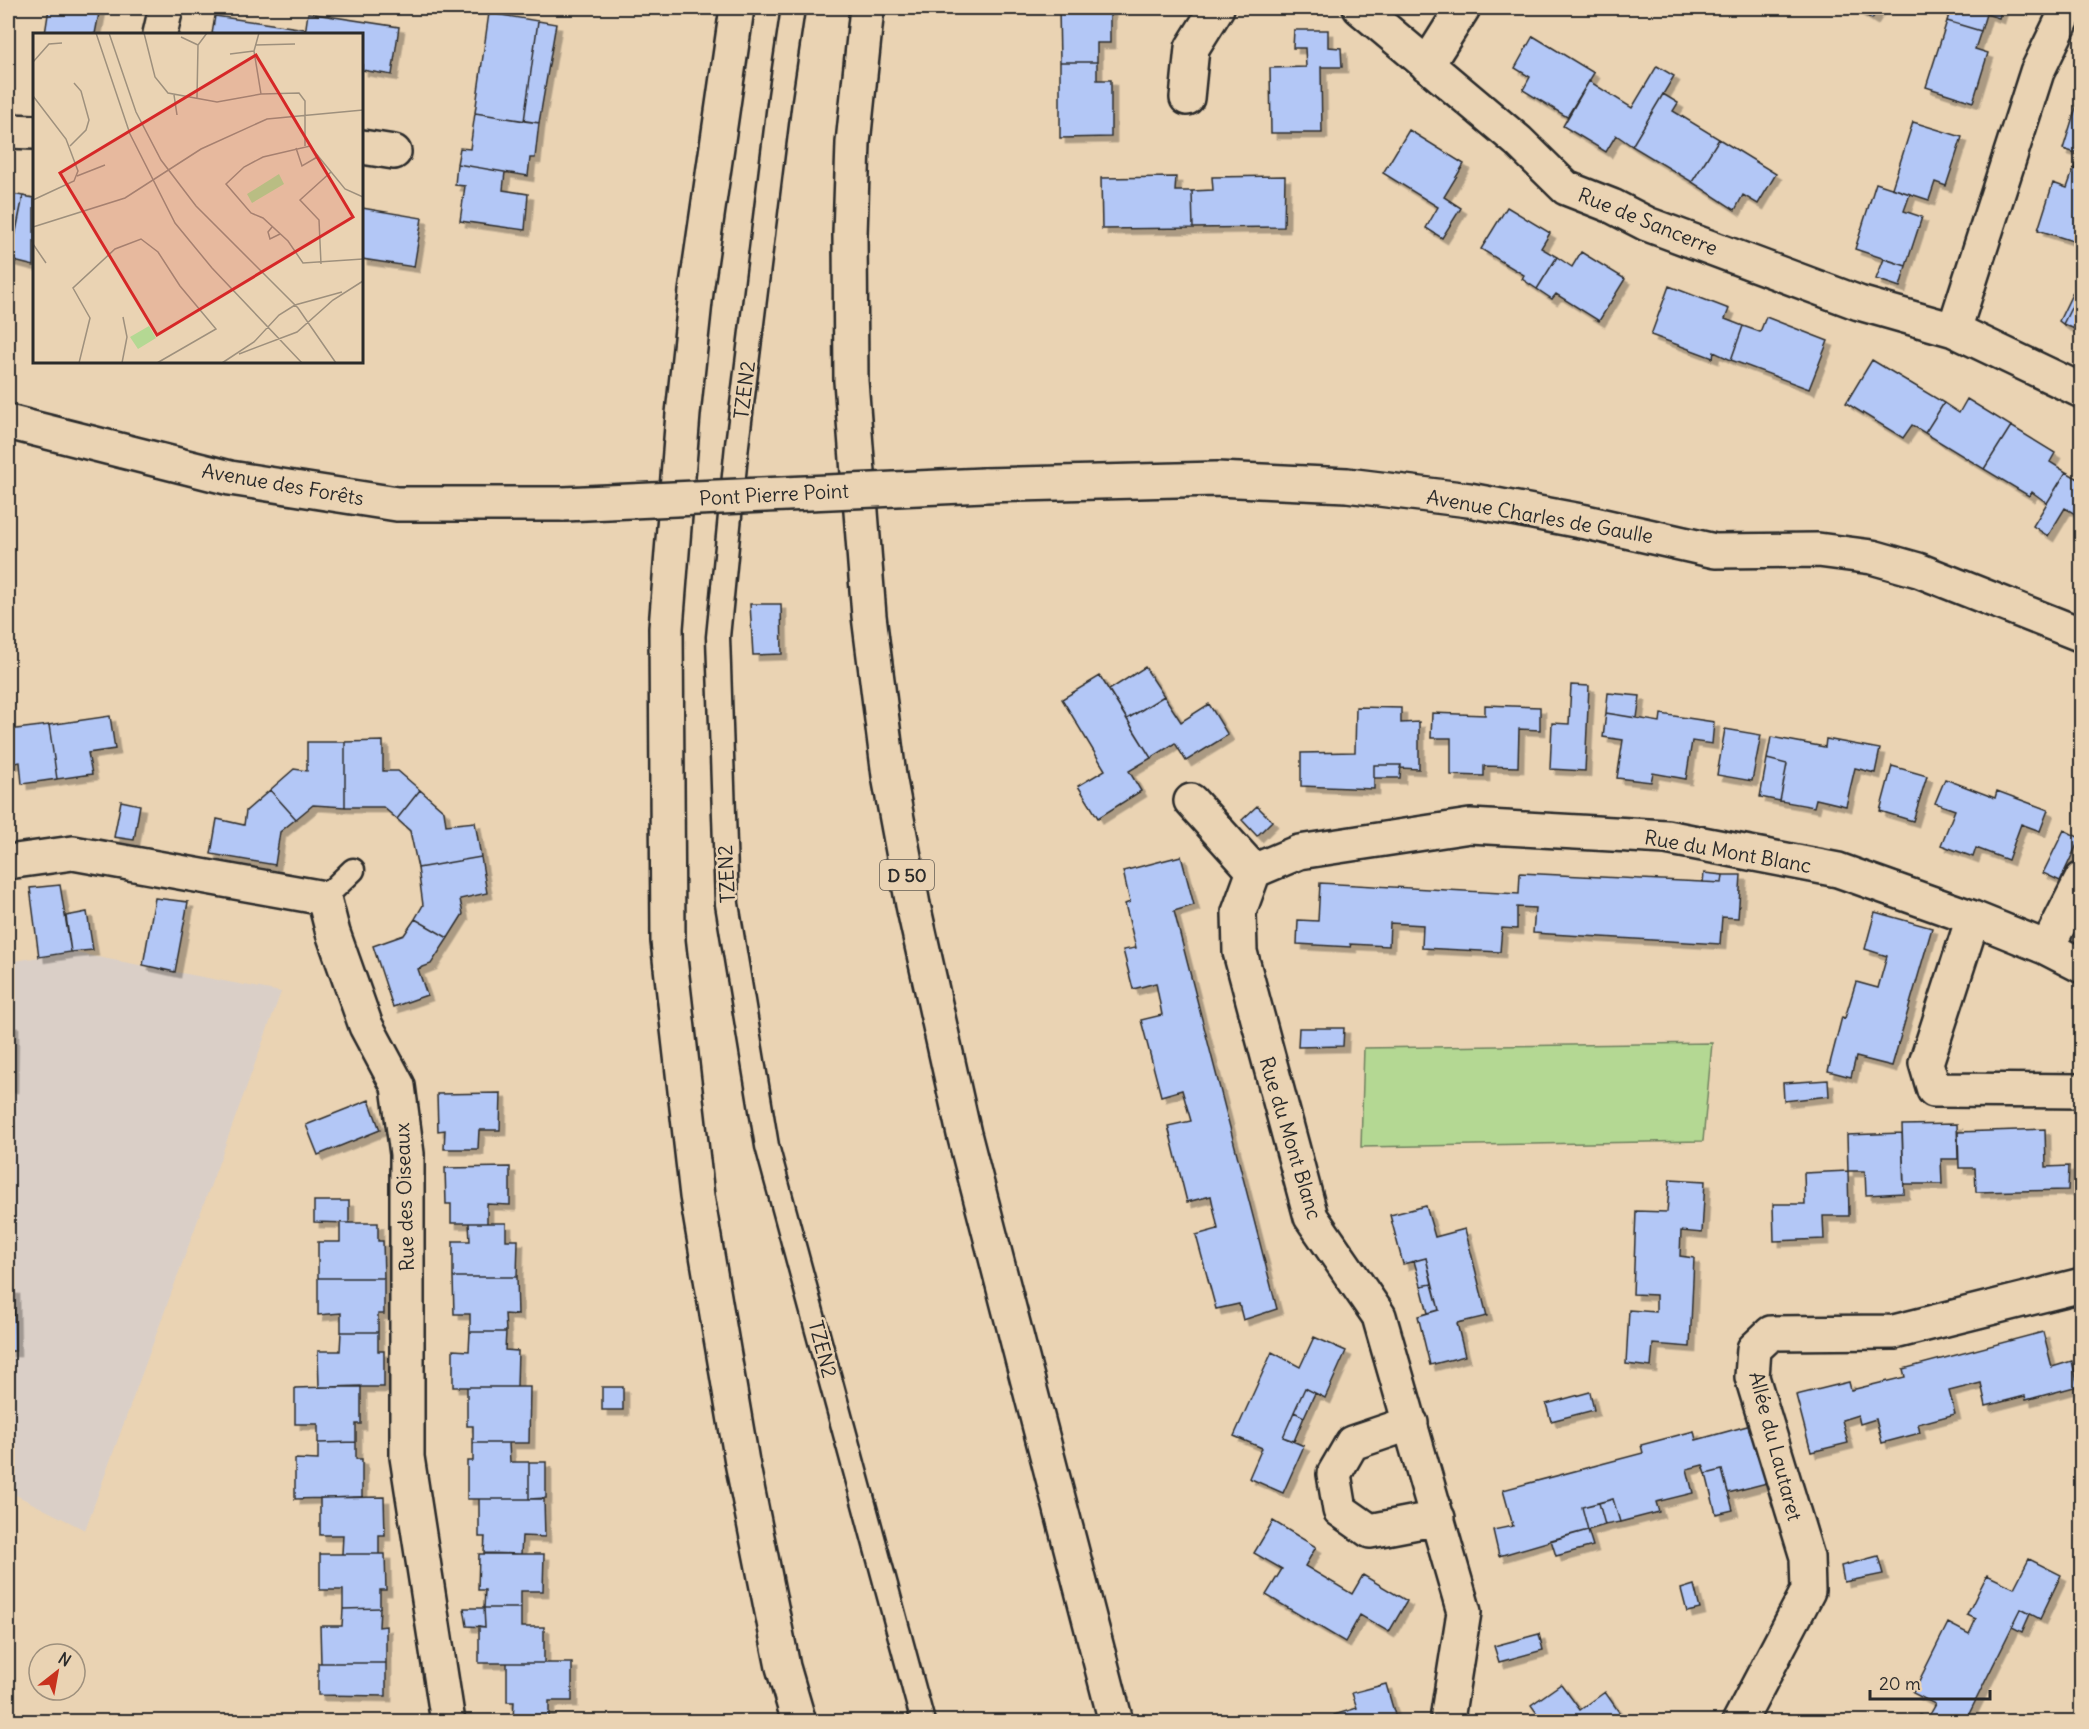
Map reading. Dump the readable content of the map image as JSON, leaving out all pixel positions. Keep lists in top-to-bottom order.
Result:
{
  "streets": {
    "street": [
      "Rue de Sancerre",
      "Avenue des Forêts",
      "Pont Pierre Point",
      "Avenue Charles de Gaulle",
      "Rue du Mont Blanc",
      "D 50",
      "Rue des Oiseaux",
      "Allée du Lautaret"
    ],
    "lane": ["TZEN2"]
  },
  "crossings": [
    ["Avenue des Forêts", "Pont Pierre Point"],
    ["Pont Pierre Point", "Avenue Charles de Gaulle"]
  ],
  "scale_bar": "20 m",
  "north": "top right"
}
